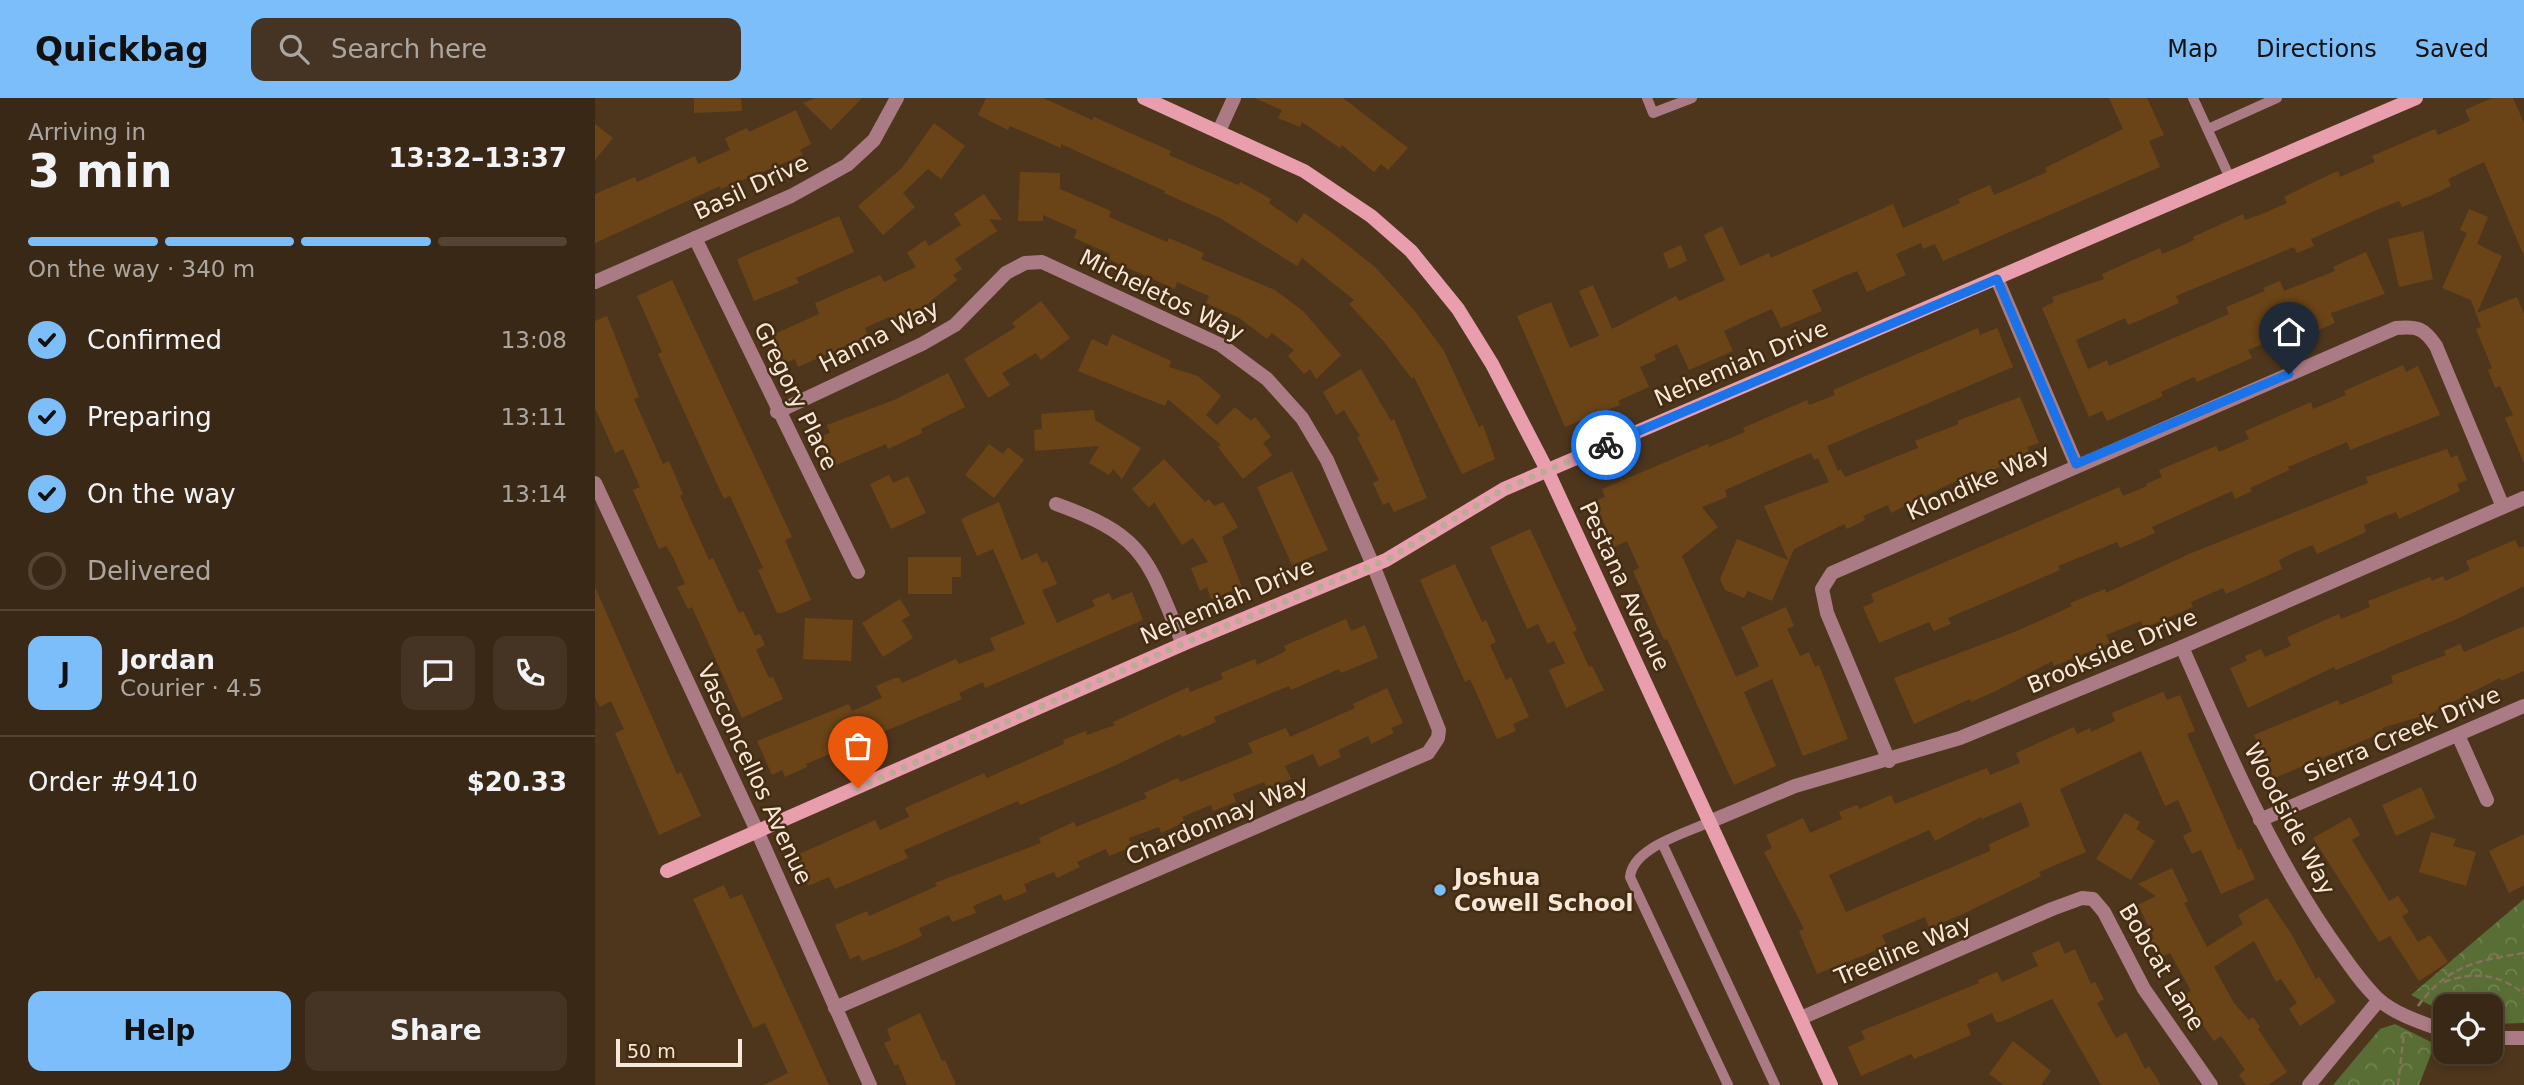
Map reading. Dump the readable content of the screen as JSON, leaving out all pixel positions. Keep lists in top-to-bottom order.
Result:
{
  "streets": {
    "street": [
      "Basil Drive",
      "Micheletos Way",
      "Hanna Way",
      "Nehemiah Drive",
      "Gregory Place",
      "Klondike Way",
      "Pestana Avenue",
      "Brookside Drive",
      "Sierra Creek Drive",
      "Vasconcellos Avenue",
      "Woodside Way",
      "Chardonnay Way",
      "Treeline Way",
      "Bobcat Lane"
    ]
  },
  "crossings": [
    ["Basil Drive", "Gregory Place"],
    ["Micheletos Way", "Hanna Way"],
    ["Micheletos Way", "Nehemiah Drive"],
    ["Micheletos Way", "Chardonnay Way"],
    ["Hanna Way", "Gregory Place"],
    ["Nehemiah Drive", "Pestana Avenue"],
    ["Nehemiah Drive", "Vasconcellos Avenue"],
    ["Nehemiah Drive", "Chardonnay Way"],
    ["Klondike Way", "Brookside Drive"],
    ["Pestana Avenue", "Brookside Drive"],
    ["Pestana Avenue", "Treeline Way"],
    ["Brookside Drive", "Woodside Way"],
    ["Sierra Creek Drive", "Woodside Way"],
    ["Vasconcellos Avenue", "Chardonnay Way"],
    ["Treeline Way", "Bobcat Lane"]
  ],
  "places": ["Joshua Cowell School"],
  "scale_bar": "50 m",
  "page": {
    "header": "Quickbag",
    "search": "Search here",
    "nav": ["Map", "Directions", "Saved"],
    "heading": ["3 min", "Arriving in", "13:32–13:37"],
    "panel": [
      "Jordan",
      "Courier · 4.5",
      "Order #9410",
      "$20.33"
    ],
    "bar": "On the way · 340 m",
    "list": [
      ["Confirmed", "13:08"],
      ["Preparing", "13:11"],
      ["On the way", "13:14"],
      "Delivered"
    ],
    "round": "J",
    "buttons": ["Help", "Share"],
    "scale": "50 m"
  }
}
